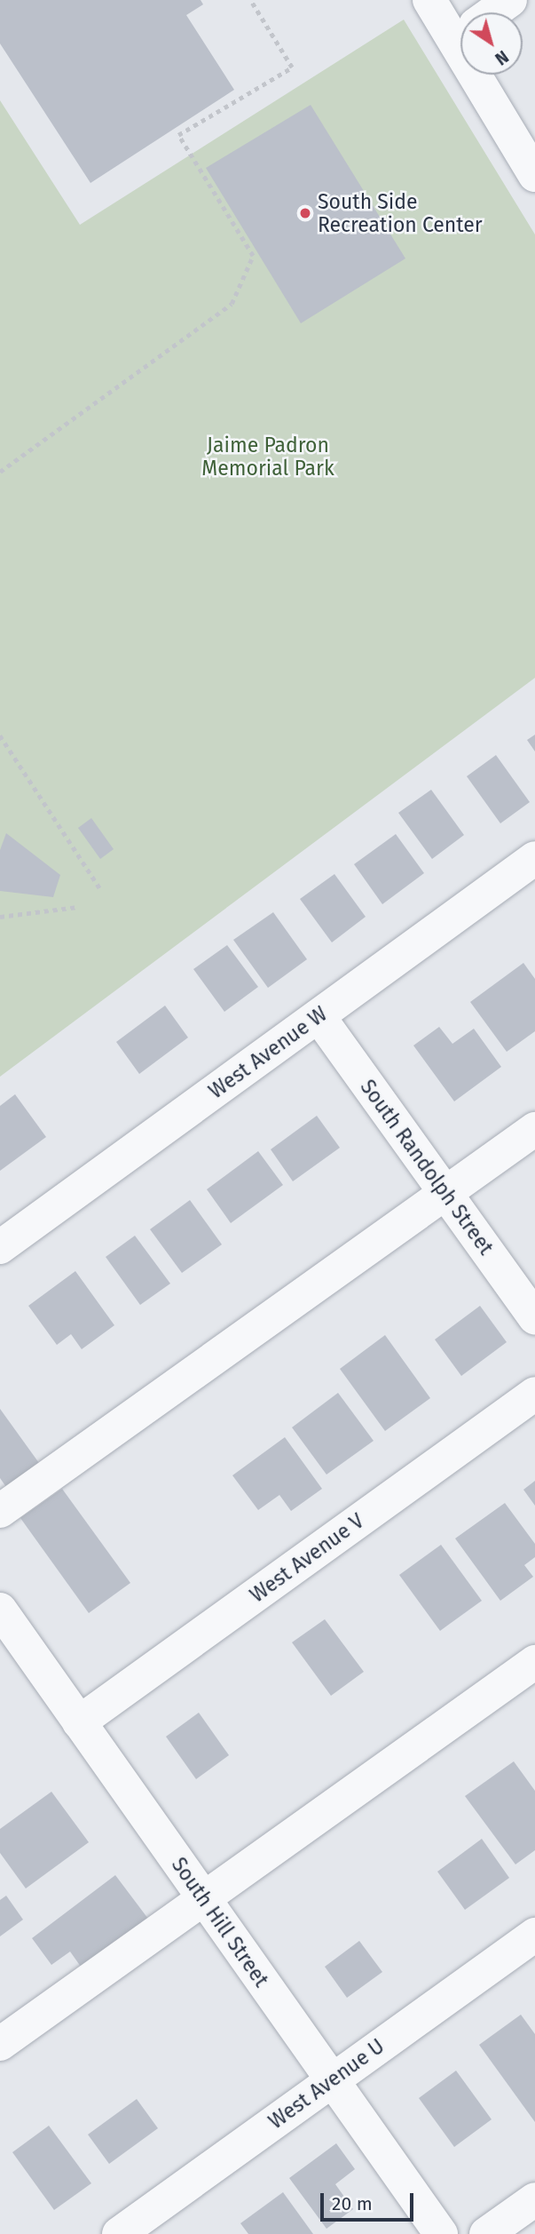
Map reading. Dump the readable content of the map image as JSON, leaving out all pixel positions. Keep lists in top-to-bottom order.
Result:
{
  "streets": {
    "street": [
      "West Avenue W",
      "South Randolph Street",
      "West Avenue V",
      "South Hill Street",
      "West Avenue U"
    ]
  },
  "crossings": [
    ["West Avenue W", "South Randolph Street"],
    ["West Avenue V", "South Hill Street"],
    ["South Hill Street", "West Avenue U"]
  ],
  "parks": ["Jaime Padron Memorial Park"],
  "places": ["South Side Recreation Center"],
  "scale_bar": "20 m",
  "north": "bottom right"
}
